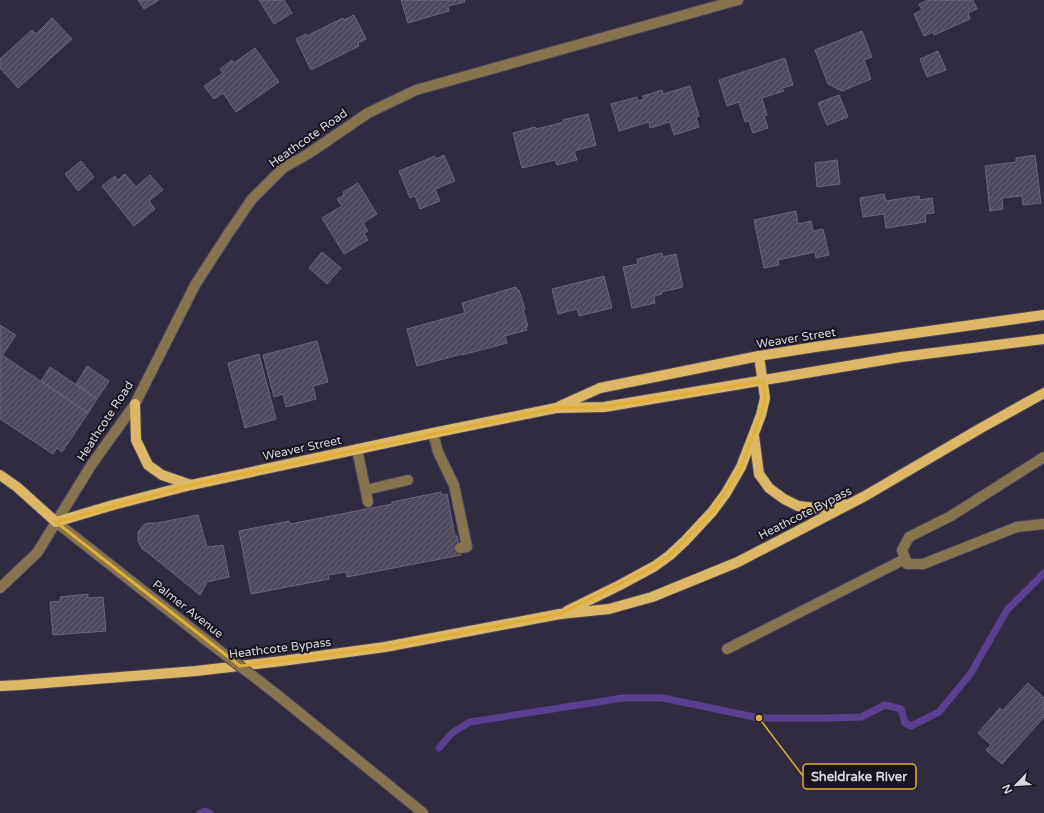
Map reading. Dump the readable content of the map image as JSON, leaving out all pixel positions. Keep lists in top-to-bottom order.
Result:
{
  "streets": {
    "main road": ["Weaver Street", "Heathcote Bypass", "Palmer Avenue"],
    "street": ["Heathcote Road"]
  },
  "crossings": [
    ["Heathcote Road", "Weaver Street"],
    ["Heathcote Road", "Palmer Avenue"],
    ["Weaver Street", "Heathcote Bypass"],
    ["Weaver Street", "Palmer Avenue"]
  ],
  "places": ["Sheldrake River"],
  "north": "bottom left"
}
